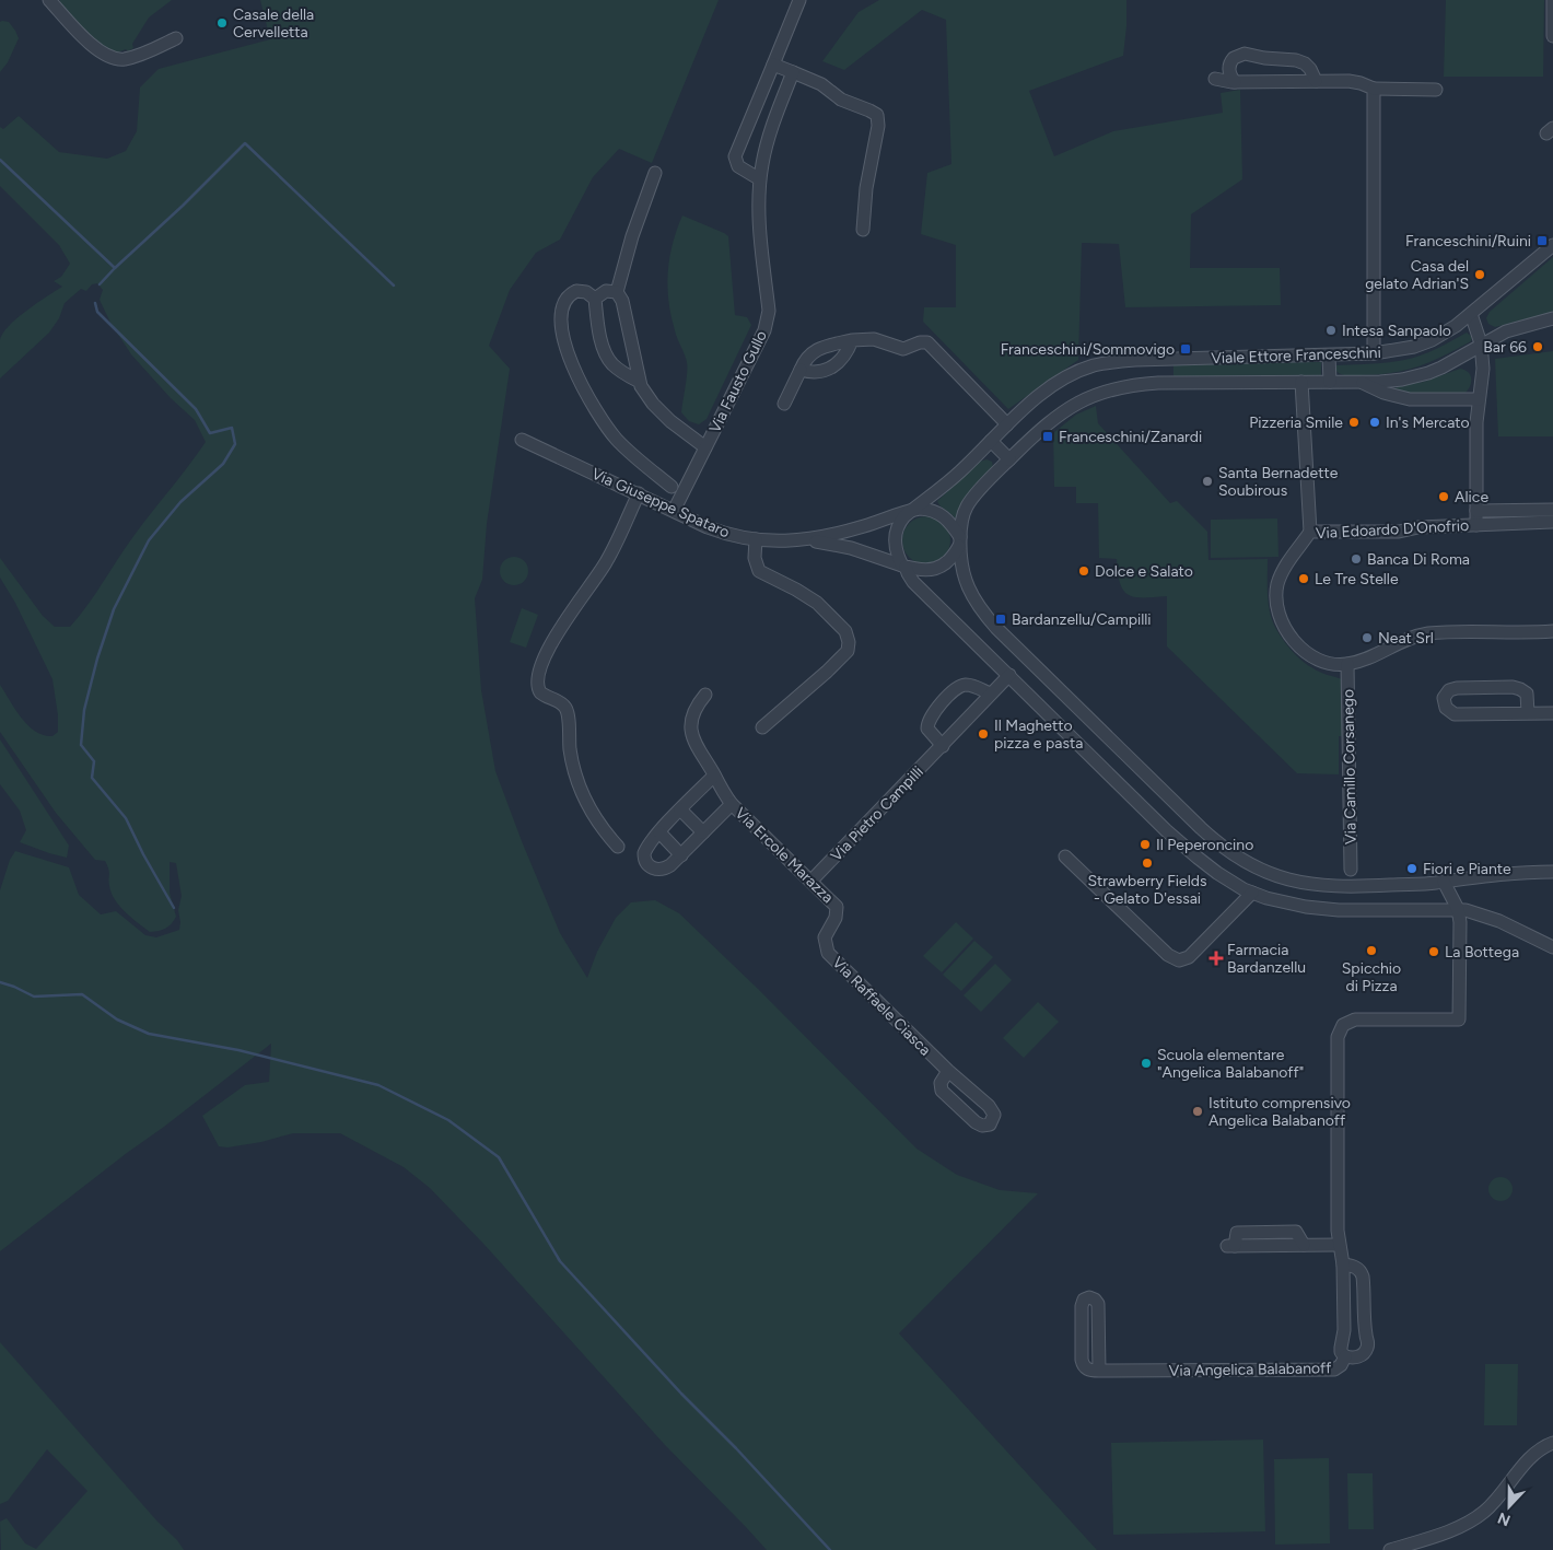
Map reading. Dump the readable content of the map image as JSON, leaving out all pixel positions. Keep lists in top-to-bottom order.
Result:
{
  "streets": {
    "street": [
      "Viale Ettore Franceschini",
      "Via Fausto Gullo",
      "Via Giuseppe Spataro",
      "Via Edoardo D'Onofrio",
      "Via Camillo Corsanego",
      "Via Pietro Campilli",
      "Via Ercole Marazza",
      "Via Raffaele Ciasca",
      "Via Angelica Balabanoff"
    ]
  },
  "crossings": [
    ["Viale Ettore Franceschini", "Via Giuseppe Spataro"],
    ["Viale Ettore Franceschini", "Via Edoardo D'Onofrio"],
    ["Via Fausto Gullo", "Via Giuseppe Spataro"],
    ["Via Edoardo D'Onofrio", "Via Camillo Corsanego"],
    ["Via Pietro Campilli", "Via Ercole Marazza"],
    ["Via Ercole Marazza", "Via Raffaele Ciasca"]
  ],
  "places": {
    "other": [
      "Casale della Cervelletta",
      "Casa del gelato Adrian'S",
      "Intesa Sanpaolo",
      "Bar 66",
      "Pizzeria Smile",
      "In's Mercato",
      "Santa Bernadette Soubirous",
      "Alice",
      "Banca Di Roma",
      "Dolce e Salato",
      "Le Tre Stelle",
      "Neat Srl",
      "Il Maghetto pizza e pasta",
      "Il Peperoncino",
      "Strawberry Fields - Gelato D'essai",
      "Fiori e Piante",
      "Spicchio di Pizza",
      "La Bottega",
      "Scuola elementare \"Angelica Balabanoff\"",
      "Istituto comprensivo Angelica Balabanoff"
    ],
    "transit": [
      "Franceschini/Ruini",
      "Franceschini/Sommovigo",
      "Franceschini/Zanardi",
      "Bardanzellu/Campilli"
    ],
    "health": ["Farmacia Bardanzellu"]
  },
  "north": "bottom"
}
